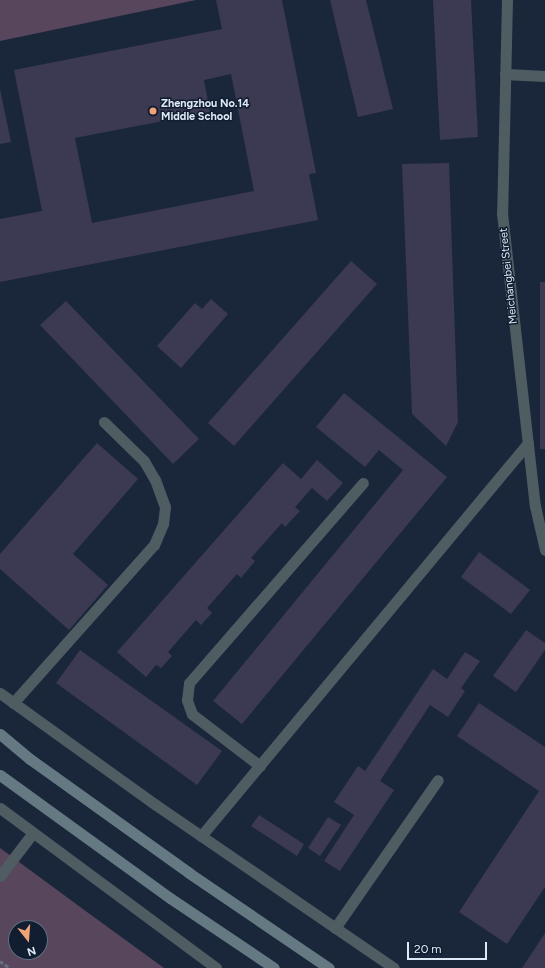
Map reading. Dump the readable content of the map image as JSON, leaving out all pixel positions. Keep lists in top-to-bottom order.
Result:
{
  "streets": {
    "street": ["Meichangbei Street"]
  },
  "places": ["Zhengzhou No.14 Middle School"],
  "scale_bar": "20 m",
  "north": "bottom"
}
